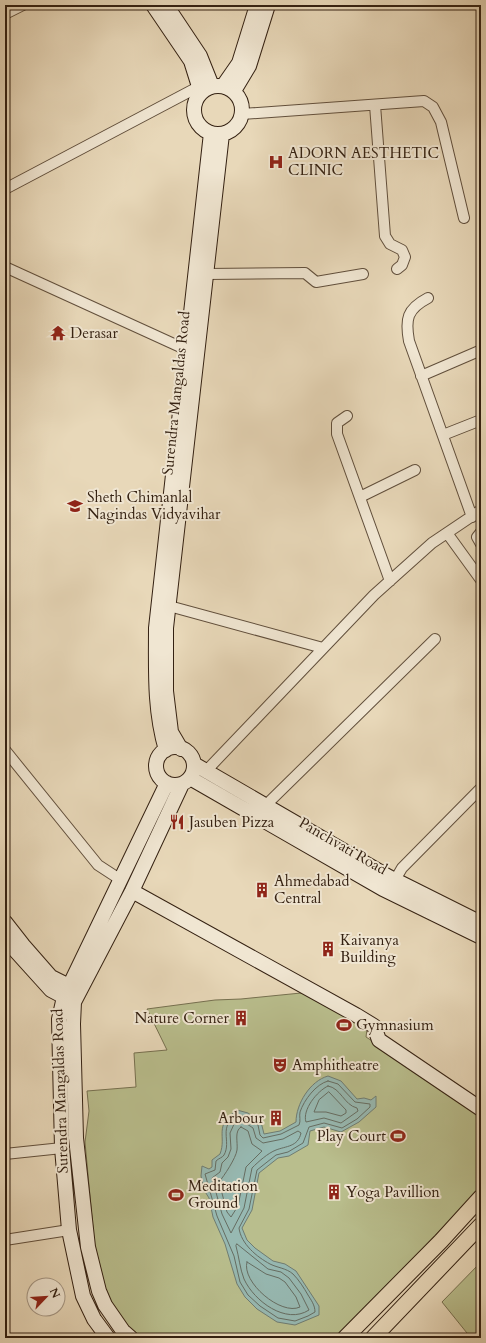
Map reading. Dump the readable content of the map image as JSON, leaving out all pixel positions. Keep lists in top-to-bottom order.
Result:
{
  "streets": {
    "main road": ["Surendra Mangaldas Road", "Panchvati Road"]
  },
  "crossings": [
    ["Surendra Mangaldas Road", "Panchvati Road"]
  ],
  "places": {
    "hospital": ["ADORN AESTHETIC CLINIC"],
    "temple": ["Derasar"],
    "school or university": ["Sheth Chimanlal Nagindas Vidyavihar"],
    "restaurant": ["Jasuben Pizza"],
    "building": [
      "Ahmedabad Central",
      "Kaivanya Building",
      "Nature Corner",
      "Arbour",
      "Yoga Pavillion"
    ],
    "sports": ["Gymnasium", "Play Court", "Meditation Ground"],
    "theatre": ["Amphitheatre"]
  },
  "north": "top right"
}
